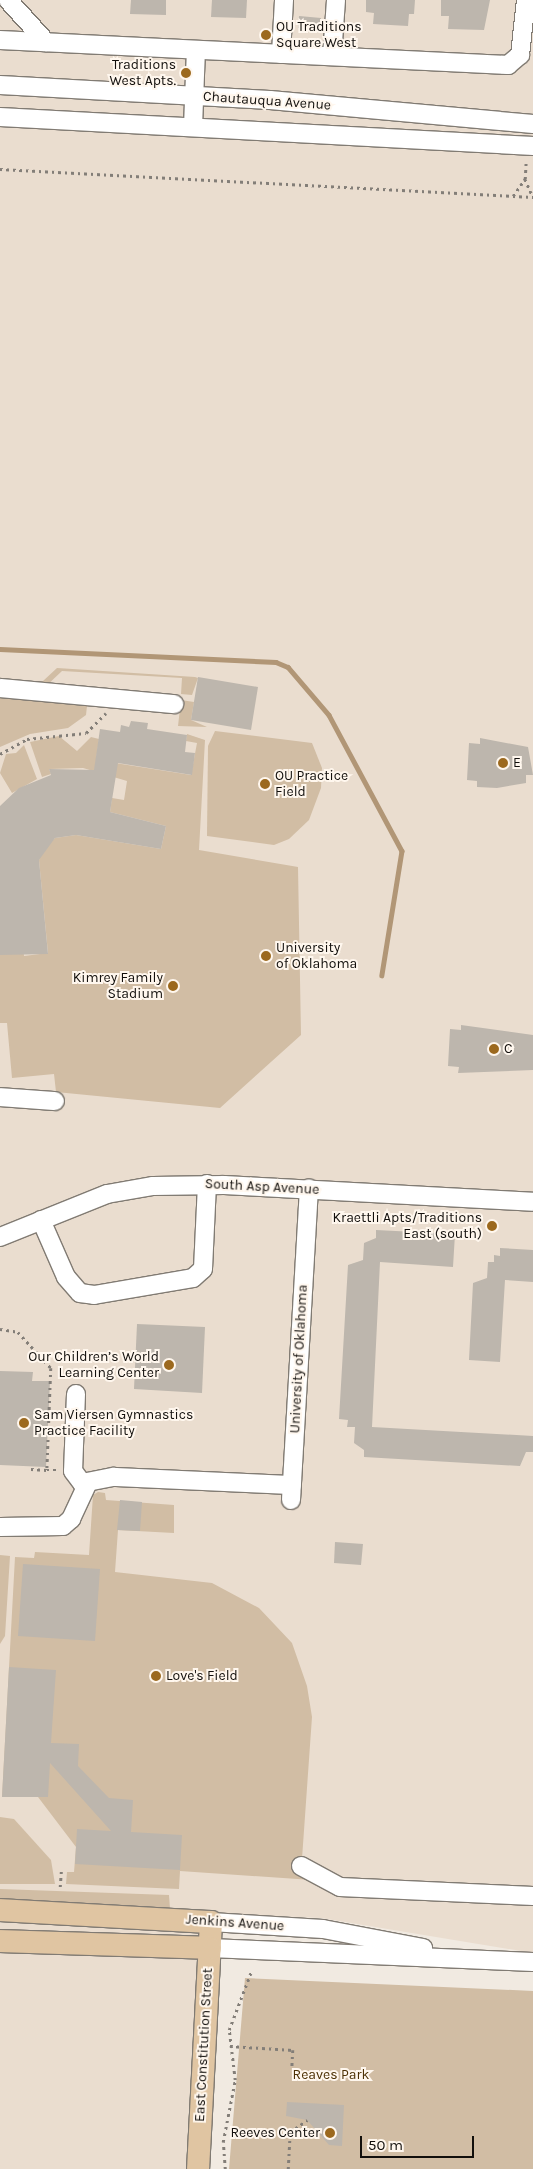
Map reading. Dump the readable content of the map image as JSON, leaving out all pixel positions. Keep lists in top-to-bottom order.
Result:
{
  "streets": {
    "main road": ["Jenkins Avenue", "East Constitution Street"],
    "street": ["Chautauqua Avenue", "South Asp Avenue", "University of Oklahoma"]
  },
  "crossings": [
    ["South Asp Avenue", "University of Oklahoma"],
    ["Jenkins Avenue", "East Constitution Street"]
  ],
  "parks": ["Reaves Park"],
  "places": [
    "OU Traditions Square West",
    "Traditions West Apts.",
    "E",
    "OU Practice Field",
    "University of Oklahoma",
    "Kimrey Family Stadium",
    "C",
    "Kraettli Apts/Traditions East (south)",
    "Our Children’s World Learning Center",
    "Sam Viersen Gymnastics Practice Facility",
    "Love's Field",
    "Reeves Center"
  ],
  "scale_bar": "50 m"
}
